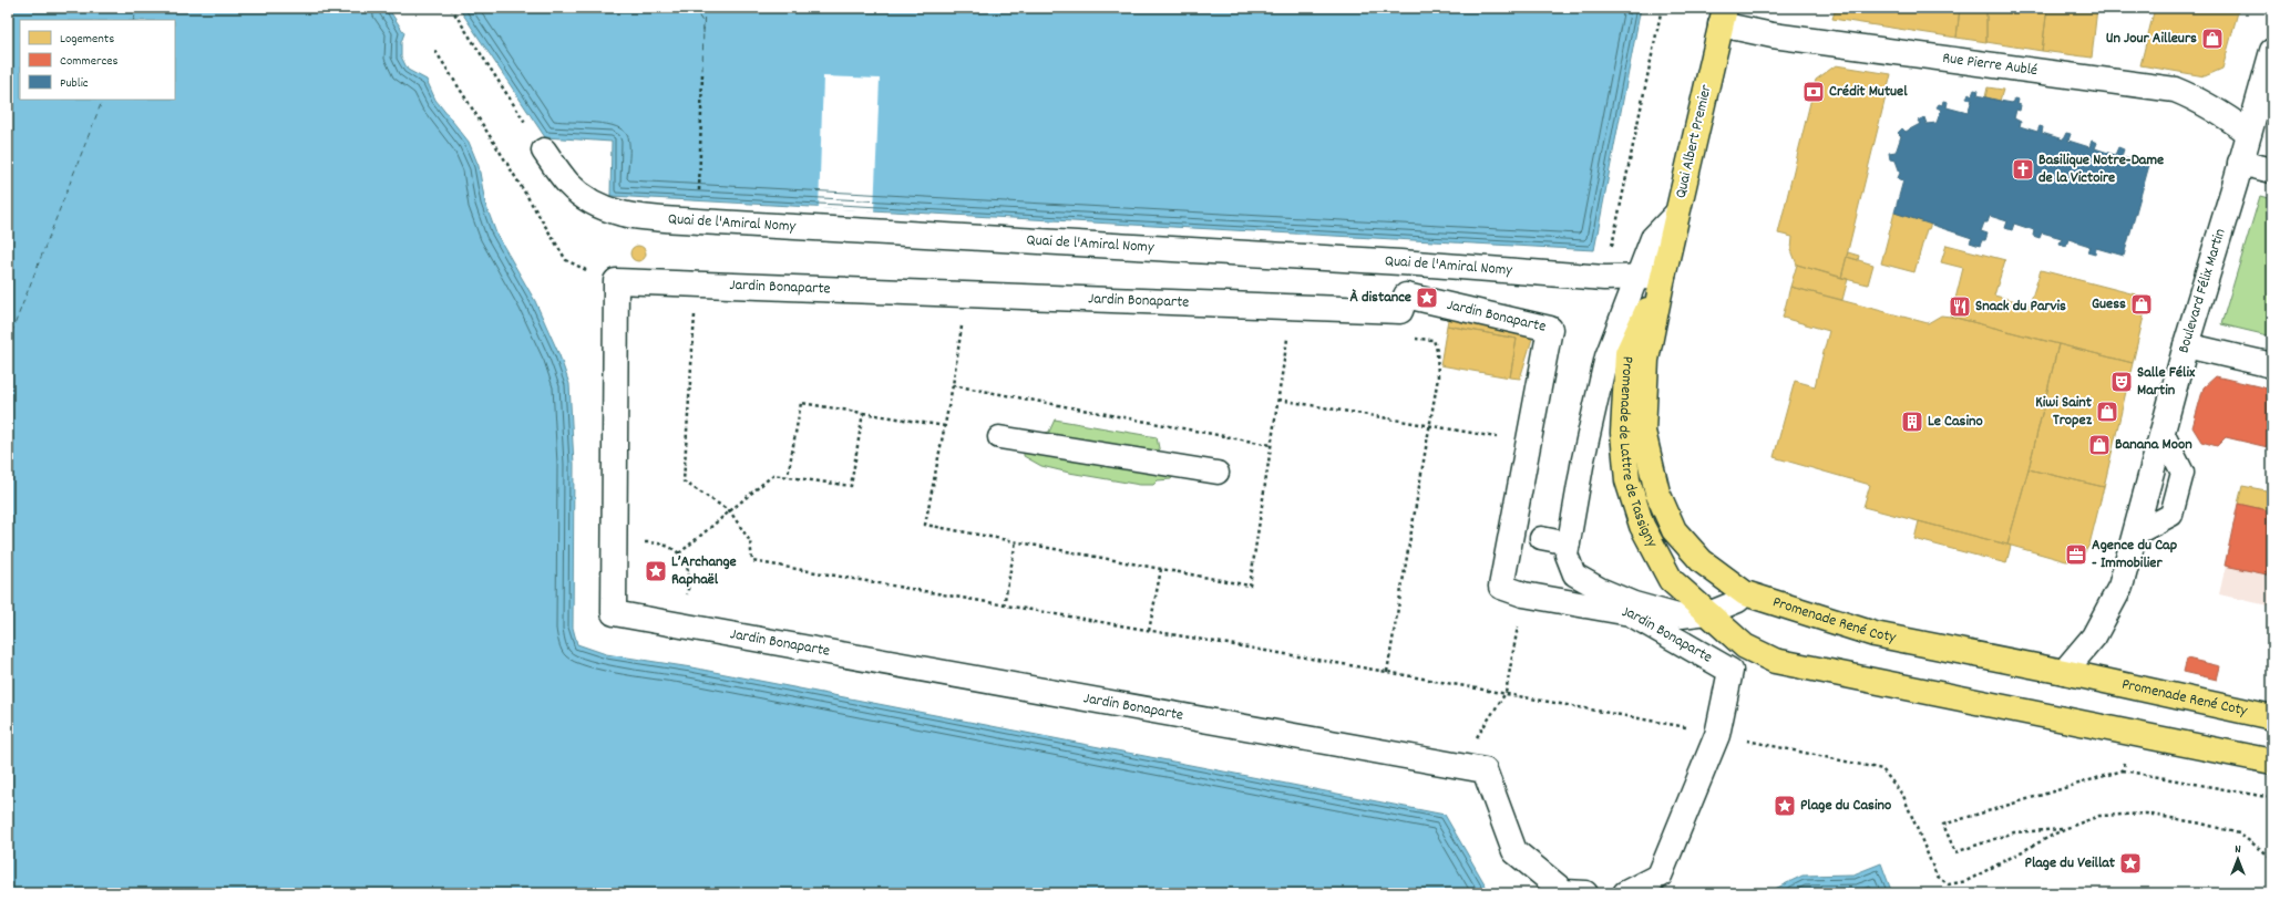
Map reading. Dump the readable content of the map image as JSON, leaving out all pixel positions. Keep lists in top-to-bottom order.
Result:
{
  "streets": {
    "main road": ["Quai Albert Premier", "Promenade de Lattre de Tassigny", "Promenade René Coty"],
    "street": [
      "Rue Pierre Aublé",
      "Quai de l'Amiral Nomy",
      "Jardin Bonaparte",
      "Boulevard Félix Martin"
    ]
  },
  "crossings": [
    ["Rue Pierre Aublé", "Quai Albert Premier"],
    ["Rue Pierre Aublé", "Boulevard Félix Martin"],
    ["Quai Albert Premier", "Quai de l'Amiral Nomy"],
    ["Quai Albert Premier", "Promenade de Lattre de Tassigny"],
    ["Quai Albert Premier", "Promenade René Coty"],
    ["Quai de l'Amiral Nomy", "Promenade de Lattre de Tassigny"],
    ["Quai de l'Amiral Nomy", "Promenade René Coty"],
    ["Boulevard Félix Martin", "Promenade René Coty"],
    ["Promenade de Lattre de Tassigny", "Promenade René Coty"]
  ],
  "places": {
    "shop": [
      "Un Jour Ailleurs",
      "Guess",
      "Kiwi Saint Tropez",
      "Banana Moon"
    ],
    "bank": ["Crédit Mutuel"],
    "church": ["Basilique Notre-Dame de la Victoire"],
    "place": [
      "À distance",
      "L’Archange Raphaël",
      "Plage du Casino",
      "Plage du Veillat"
    ],
    "restaurant": ["Snack du Parvis"],
    "theatre": ["Salle Félix Martin"],
    "building": ["Le Casino"],
    "office": ["Agence du Cap - Immobilier"]
  },
  "legend": ["Logements", "Commerces", "Public"],
  "north": "top"
}
